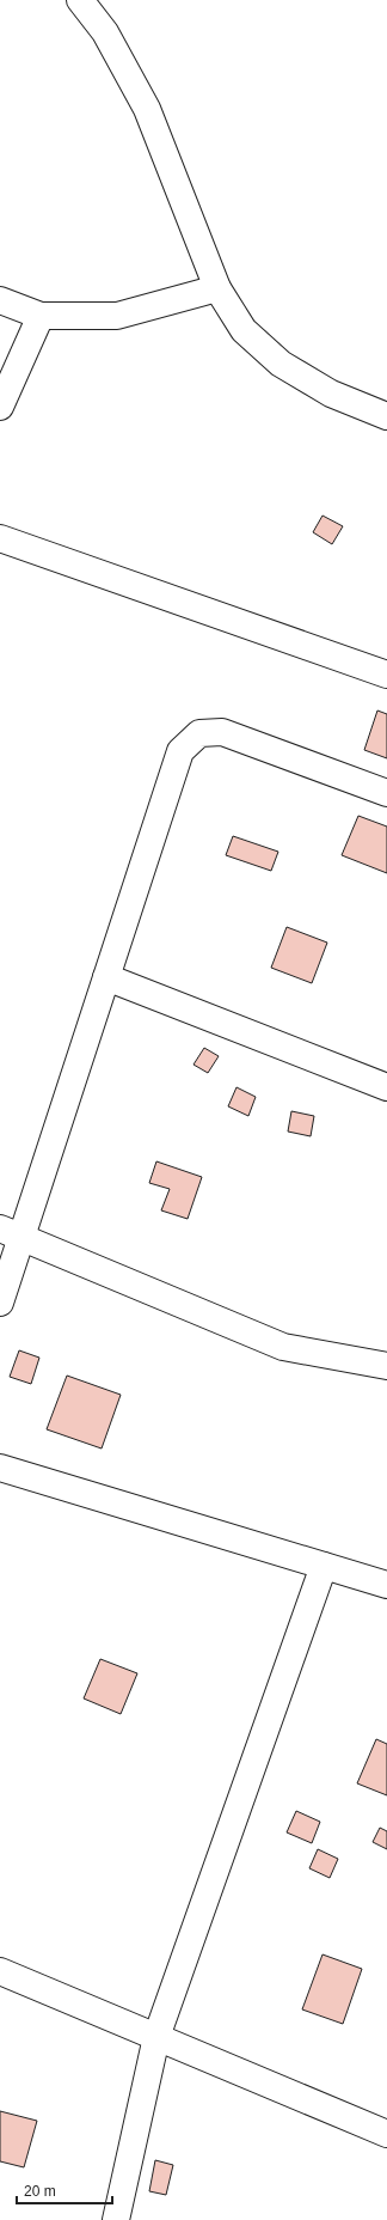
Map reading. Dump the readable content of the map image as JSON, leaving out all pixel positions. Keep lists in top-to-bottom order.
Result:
{
  "scale_bar": "20 m"
}
